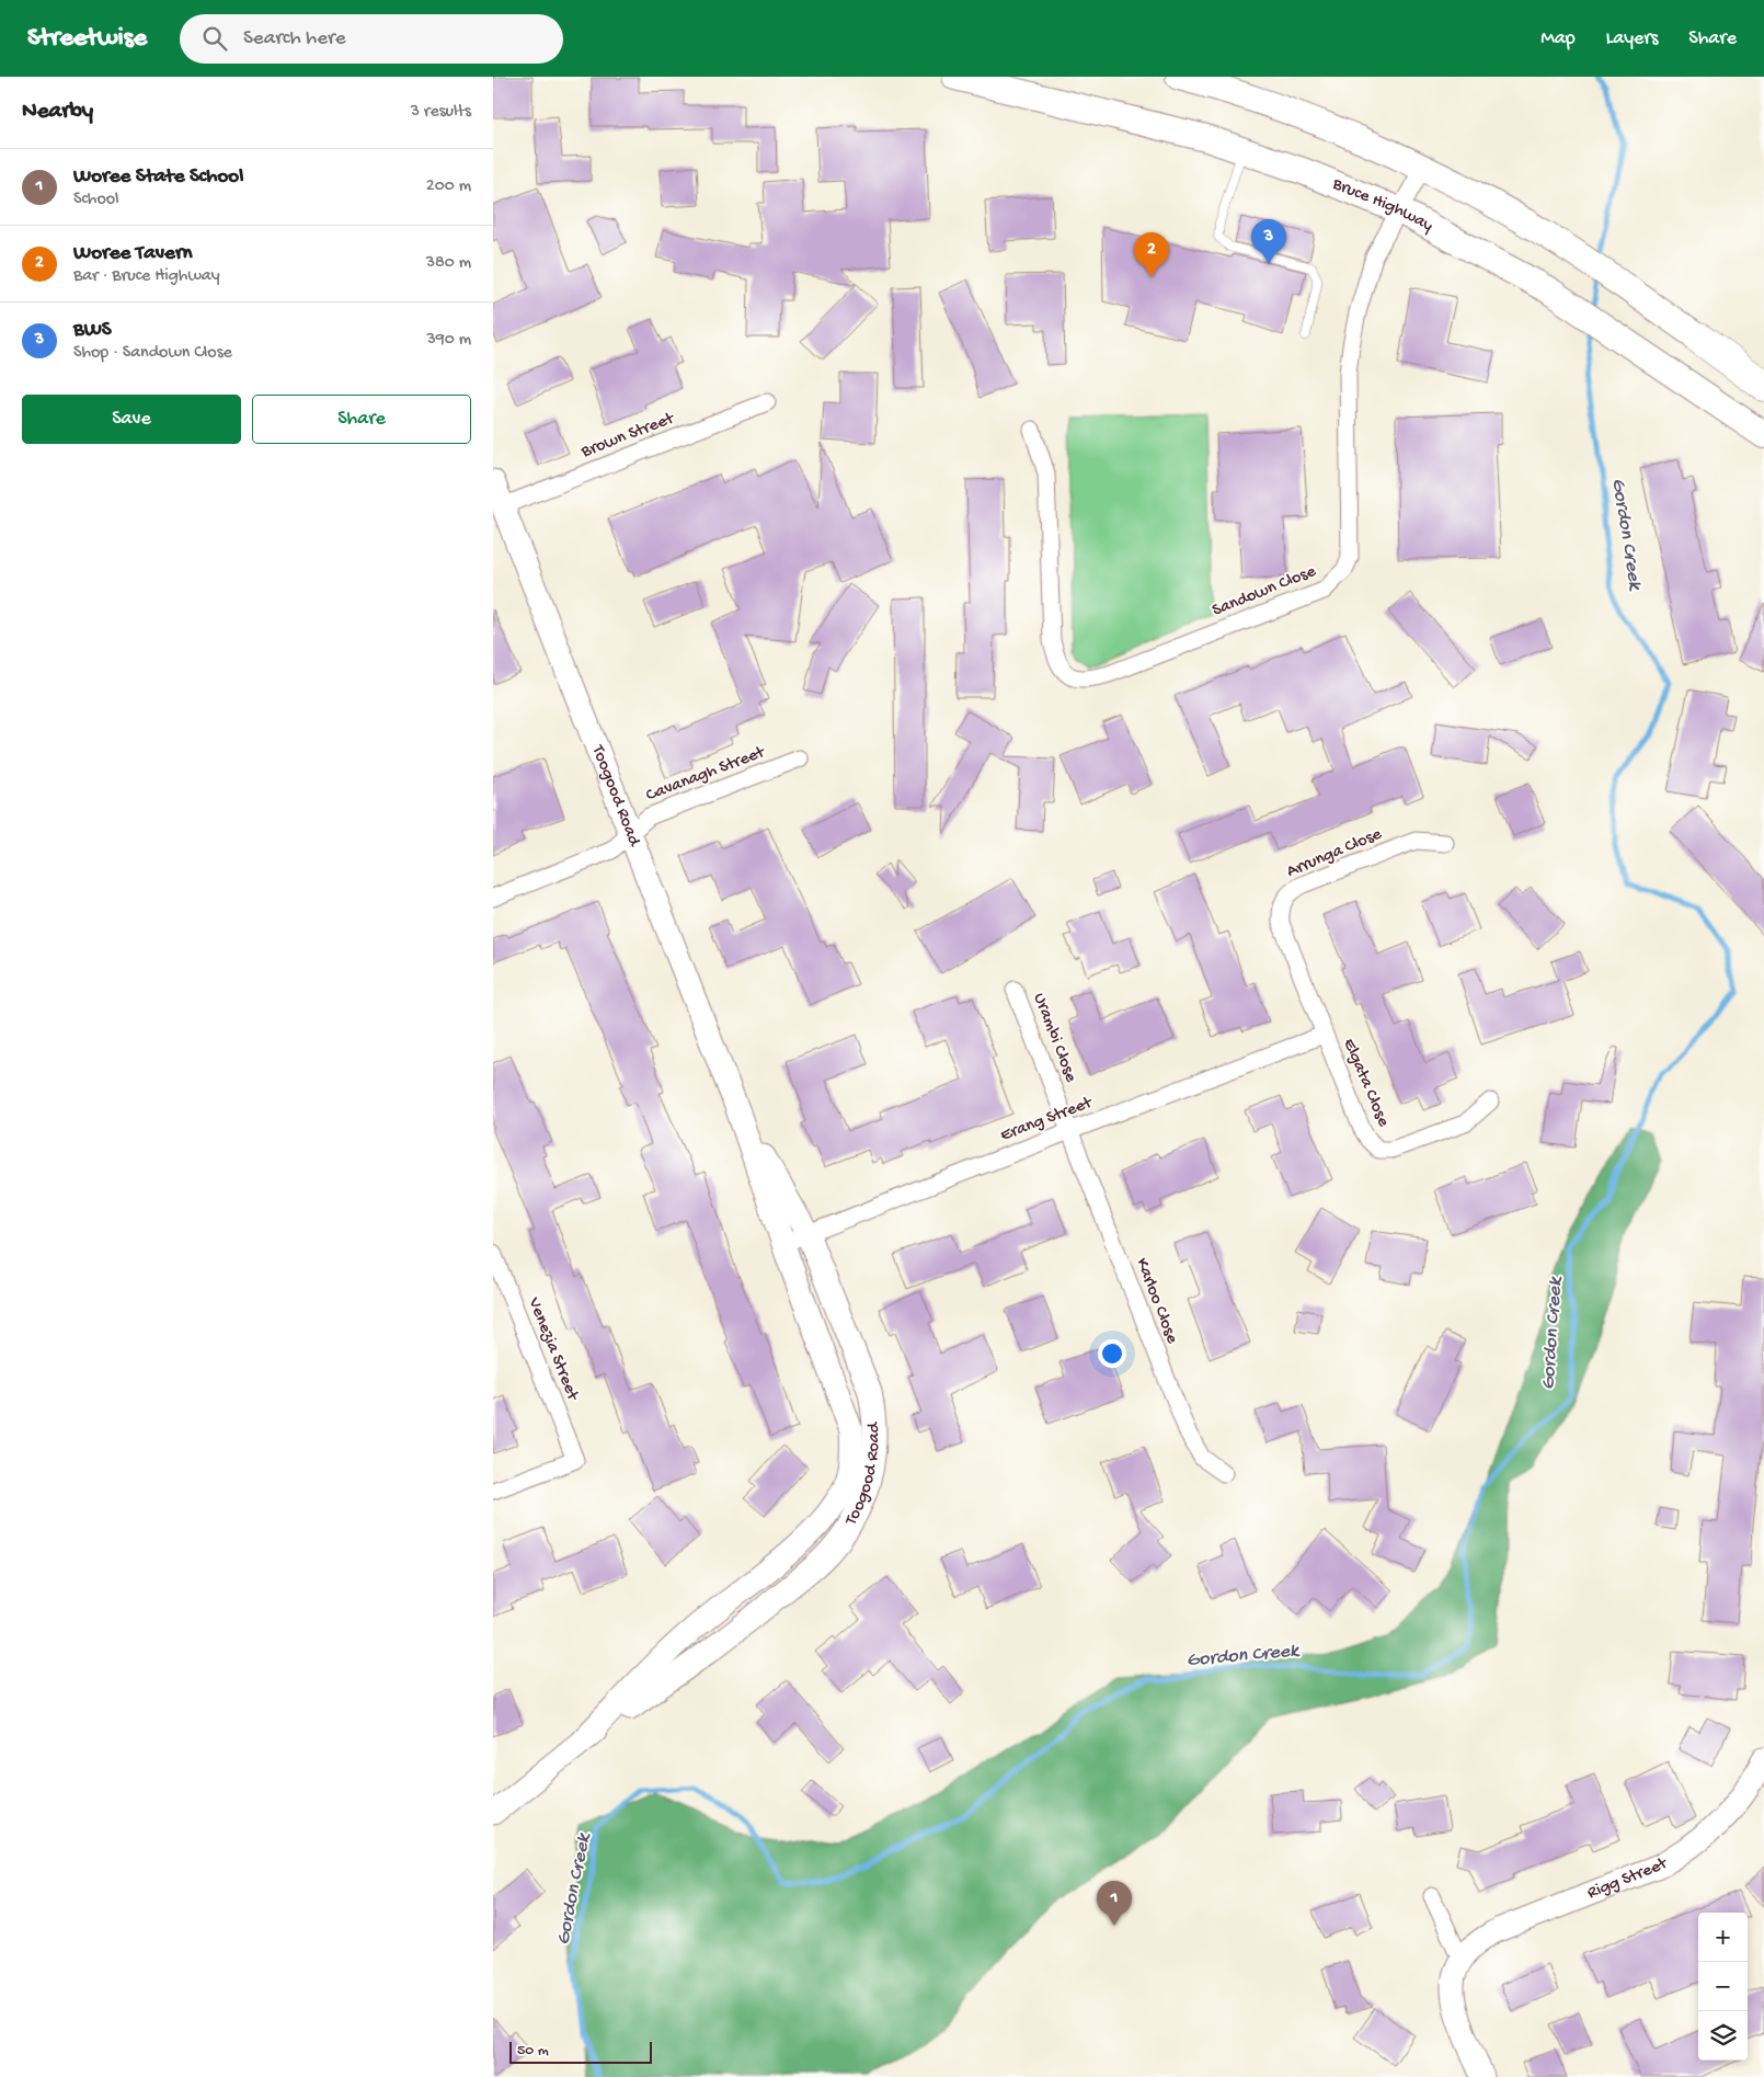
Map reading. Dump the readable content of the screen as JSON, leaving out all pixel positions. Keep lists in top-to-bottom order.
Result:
{
  "streets": {
    "main road": ["Bruce Highway"],
    "street": [
      "Brown Street",
      "Sandown Close",
      "Cavanagh Street",
      "Toogood Road",
      "Arrunga Close",
      "Urambi Close",
      "Elgata Close",
      "Erang Street",
      "Karloo Close",
      "Venezia Street",
      "Rigg Street"
    ]
  },
  "crossings": [
    ["Bruce Highway", "Sandown Close"],
    ["Brown Street", "Toogood Road"],
    ["Cavanagh Street", "Toogood Road"],
    ["Toogood Road", "Erang Street"],
    ["Arrunga Close", "Elgata Close"],
    ["Arrunga Close", "Erang Street"],
    ["Urambi Close", "Erang Street"],
    ["Urambi Close", "Karloo Close"],
    ["Elgata Close", "Erang Street"],
    ["Erang Street", "Karloo Close"]
  ],
  "water": ["Gordon Creek"],
  "scale_bar": "50 m",
  "page": {
    "header": "Streetwise",
    "search": "Search here",
    "nav": ["Map", "Layers", "Share"],
    "heading": ["Nearby", "3 results"],
    "list": [
      {
        "mark": "1",
        "name": "Woree State School",
        "note": "School",
        "value": "200 m"
      },
      {
        "mark": "2",
        "name": "Woree Tavern",
        "note": "Bar · Bruce Highway",
        "value": "380 m"
      },
      {
        "mark": "3",
        "name": "BWS",
        "note": "Shop · Sandown Close",
        "value": "390 m"
      }
    ],
    "pins": ["3", "2", "1"],
    "buttons": ["Save", "Share"],
    "map_buttons": ["+", "−"],
    "scale": "50 m"
  }
}
